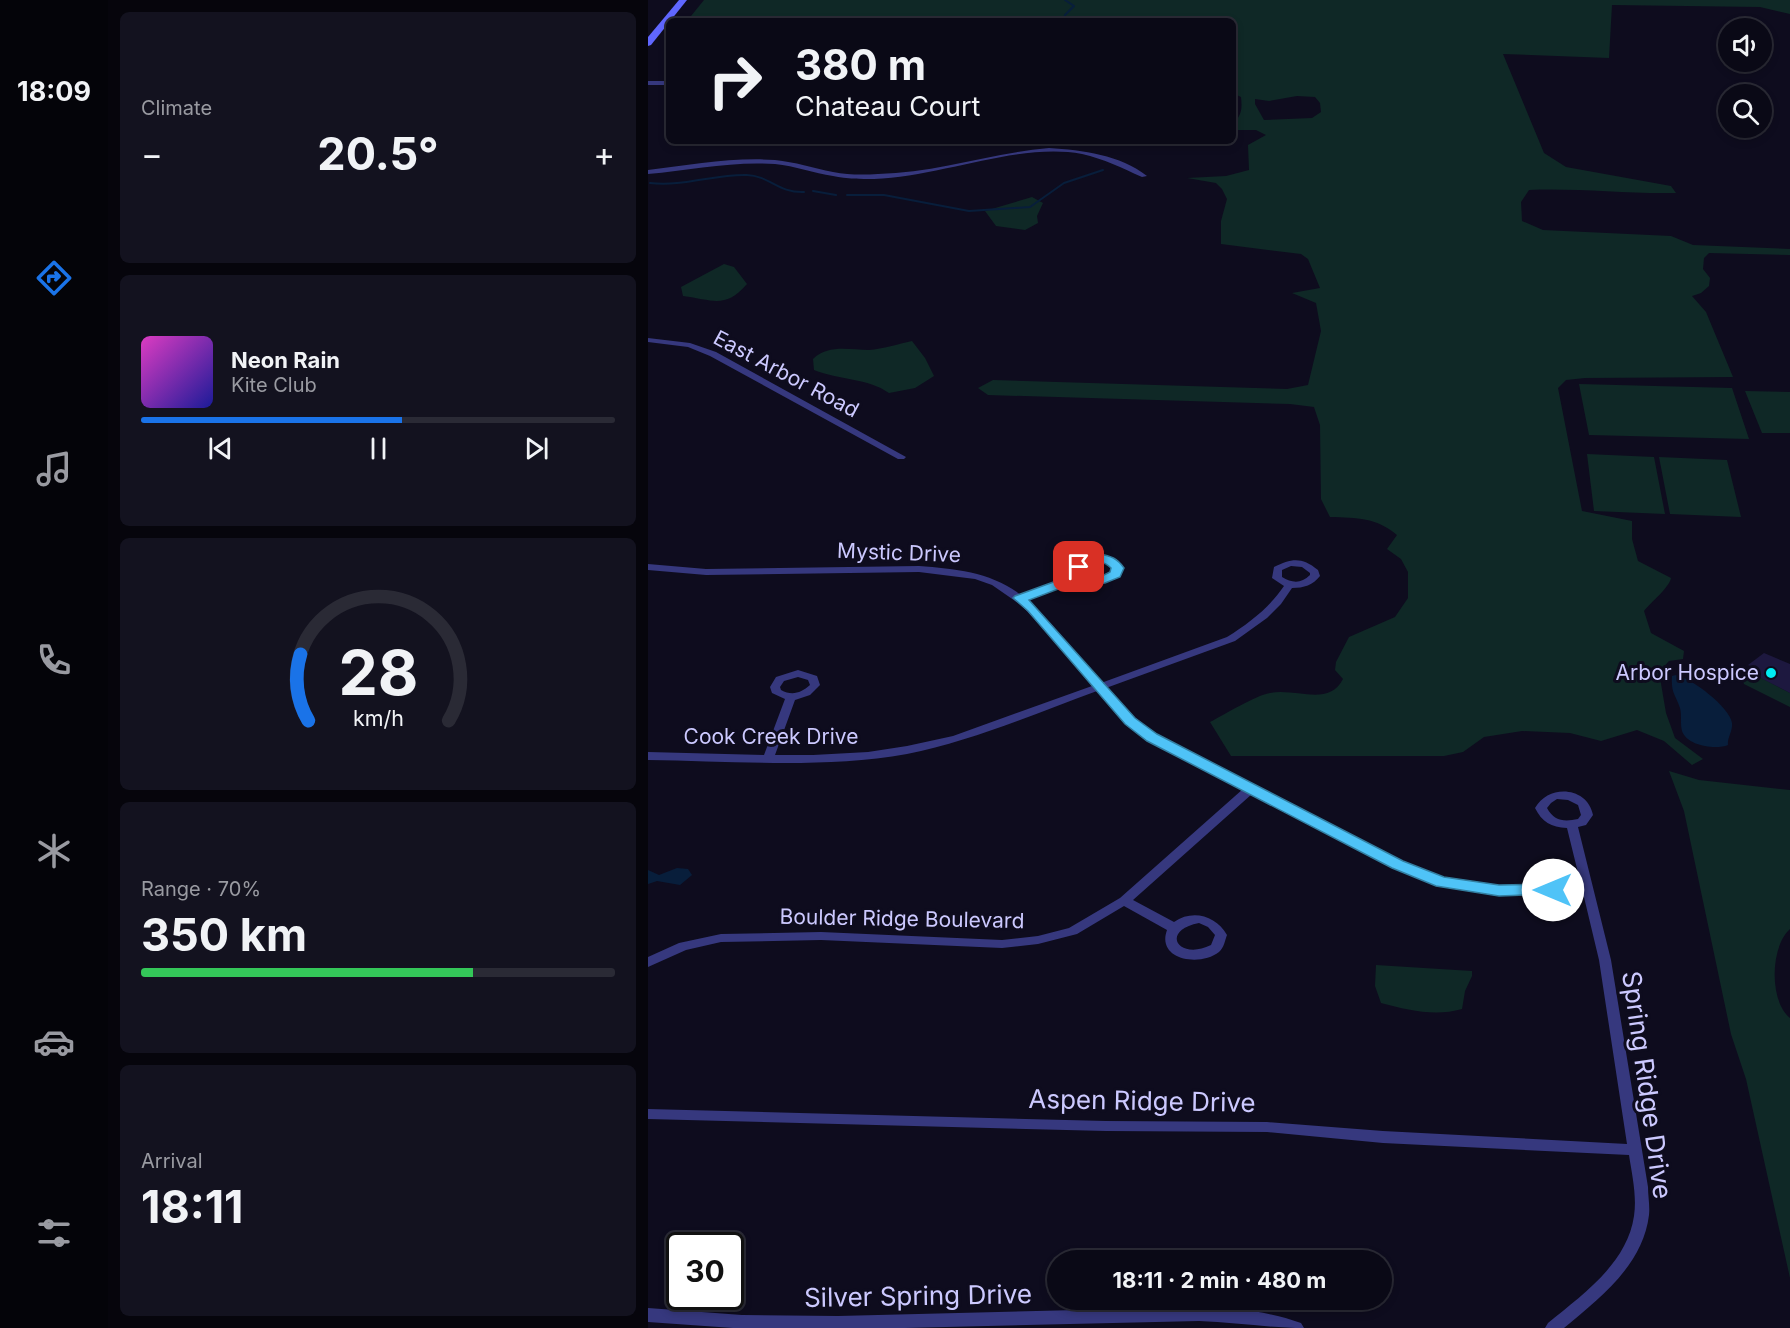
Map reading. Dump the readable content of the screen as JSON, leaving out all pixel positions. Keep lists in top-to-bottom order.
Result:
{
  "streets": {
    "street": [
      "East Arbor Road",
      "Mystic Drive",
      "Cook Creek Drive",
      "Boulder Ridge Boulevard",
      "Spring Ridge Drive",
      "Aspen Ridge Drive",
      "Silver Spring Drive"
    ]
  },
  "crossings": [
    ["Mystic Drive", "Cook Creek Drive"],
    ["Mystic Drive", "Boulder Ridge Boulevard"],
    ["Mystic Drive", "Spring Ridge Drive"],
    ["Spring Ridge Drive", "Aspen Ridge Drive"]
  ],
  "places": ["Arbor Hospice"],
  "page": {
    "tabs": "18:09",
    "tile": [
      "Climate",
      ["Range · 70%", "350 km"],
      ["Arrival", "18:11"]
    ],
    "turn": ["380 m", "Chateau Court"],
    "heat": ["−", "20.5°", "+"],
    "song": ["Neon Rain", "Kite Club"],
    "limit": "30",
    "trip": "18:11 · 2 min · 480 m",
    "gauge": ["28", "km/h"]
  }
}
